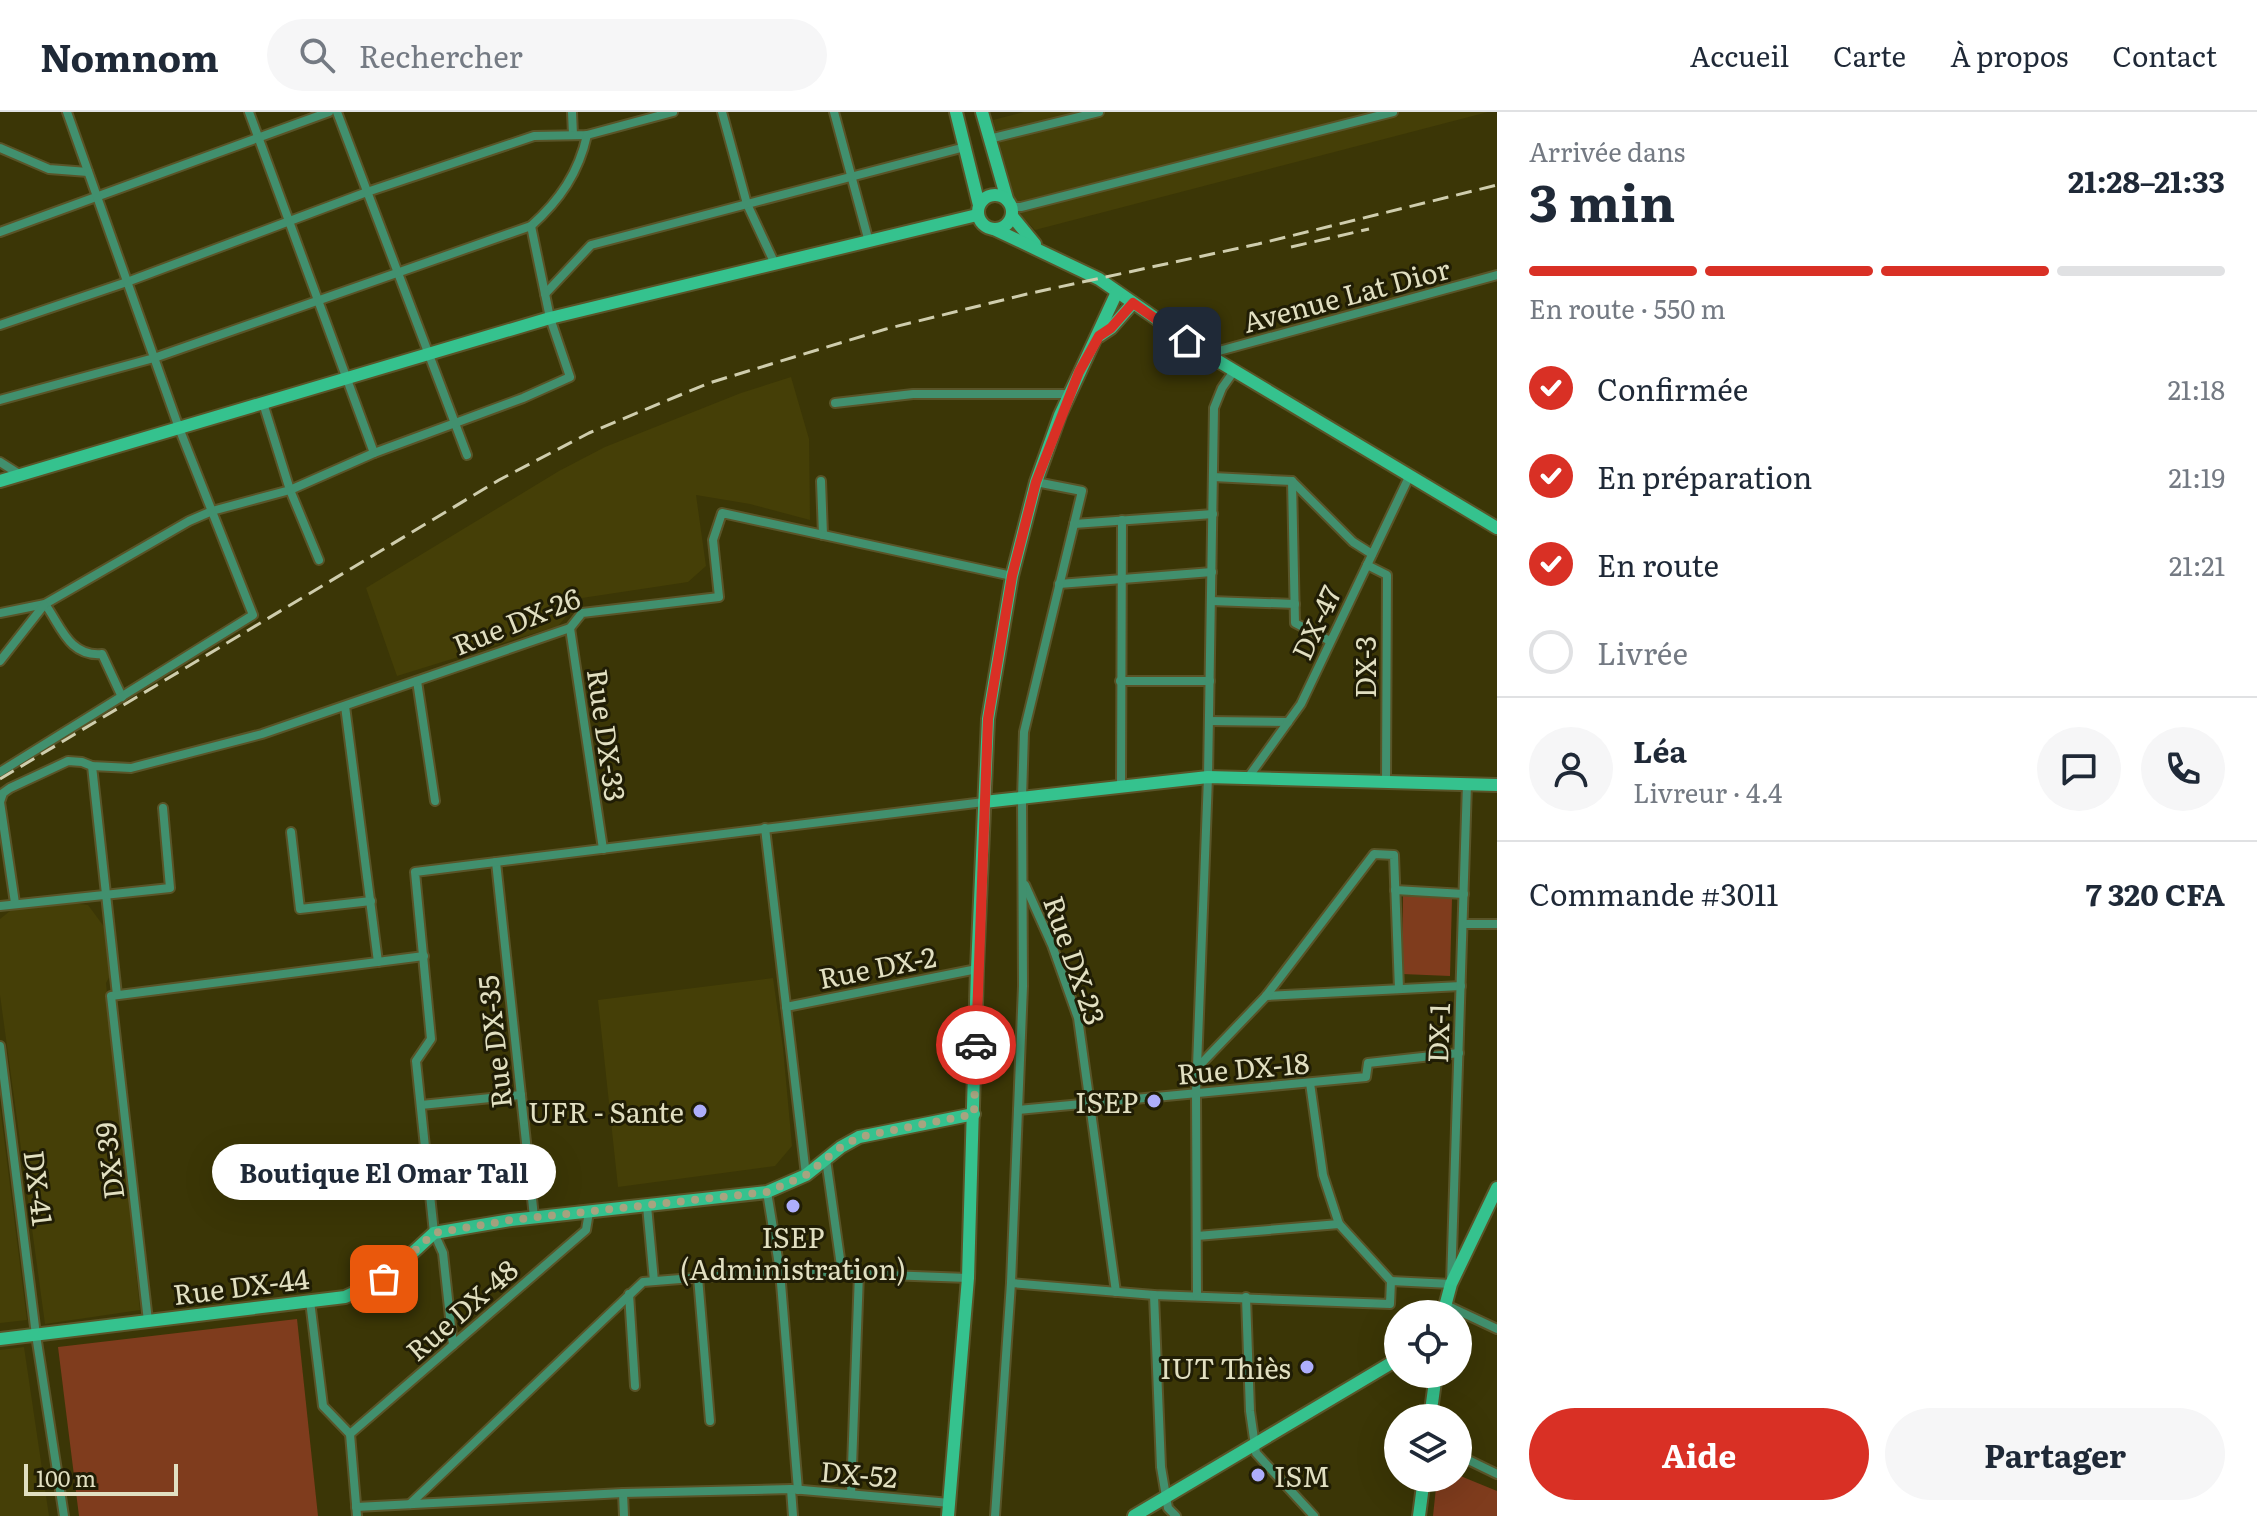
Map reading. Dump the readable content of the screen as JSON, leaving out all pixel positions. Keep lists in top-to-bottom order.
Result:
{
  "streets": {
    "street": [
      "Avenue Lat Dior",
      "Rue DX-26",
      "DX-47",
      "DX-3",
      "Rue DX-33",
      "Rue DX-23",
      "Rue DX-2",
      "DX-1",
      "Rue DX-35",
      "Rue DX-18",
      "DX-39",
      "DX-41",
      "Rue DX-44",
      "Rue DX-48",
      "DX-52"
    ]
  },
  "crossings": [
    ["Rue DX-26", "Rue DX-33"],
    ["Rue DX-26", "DX-39"],
    ["DX-47", "DX-3"],
    ["Rue DX-23", "Rue DX-18"],
    ["DX-1", "Rue DX-18"],
    ["DX-39", "Rue DX-44"],
    ["DX-41", "Rue DX-44"]
  ],
  "places": [
    "ISEP",
    "UFR - Sante",
    "ISEP (Administration)",
    "Boutique El Omar Tall",
    "IUT Thiès",
    "ISM"
  ],
  "scale_bar": "100 m",
  "page": {
    "header": "Nomnom",
    "search": "Rechercher",
    "nav": [
      "Accueil",
      "Carte",
      "À propos",
      "Contact"
    ],
    "heading": ["3 min", "Arrivée dans", "21:28–21:33"],
    "panel": [
      "Léa",
      "Livreur · 4.4",
      "Commande #3011",
      "7 320 CFA"
    ],
    "bar": "En route · 550 m",
    "list": [
      ["Confirmée", "21:18"],
      ["En préparation", "21:19"],
      ["En route", "21:21"],
      "Livrée"
    ],
    "bubble": "Boutique El Omar Tall",
    "buttons": ["Aide", "Partager"],
    "scale": "100 m"
  }
}
